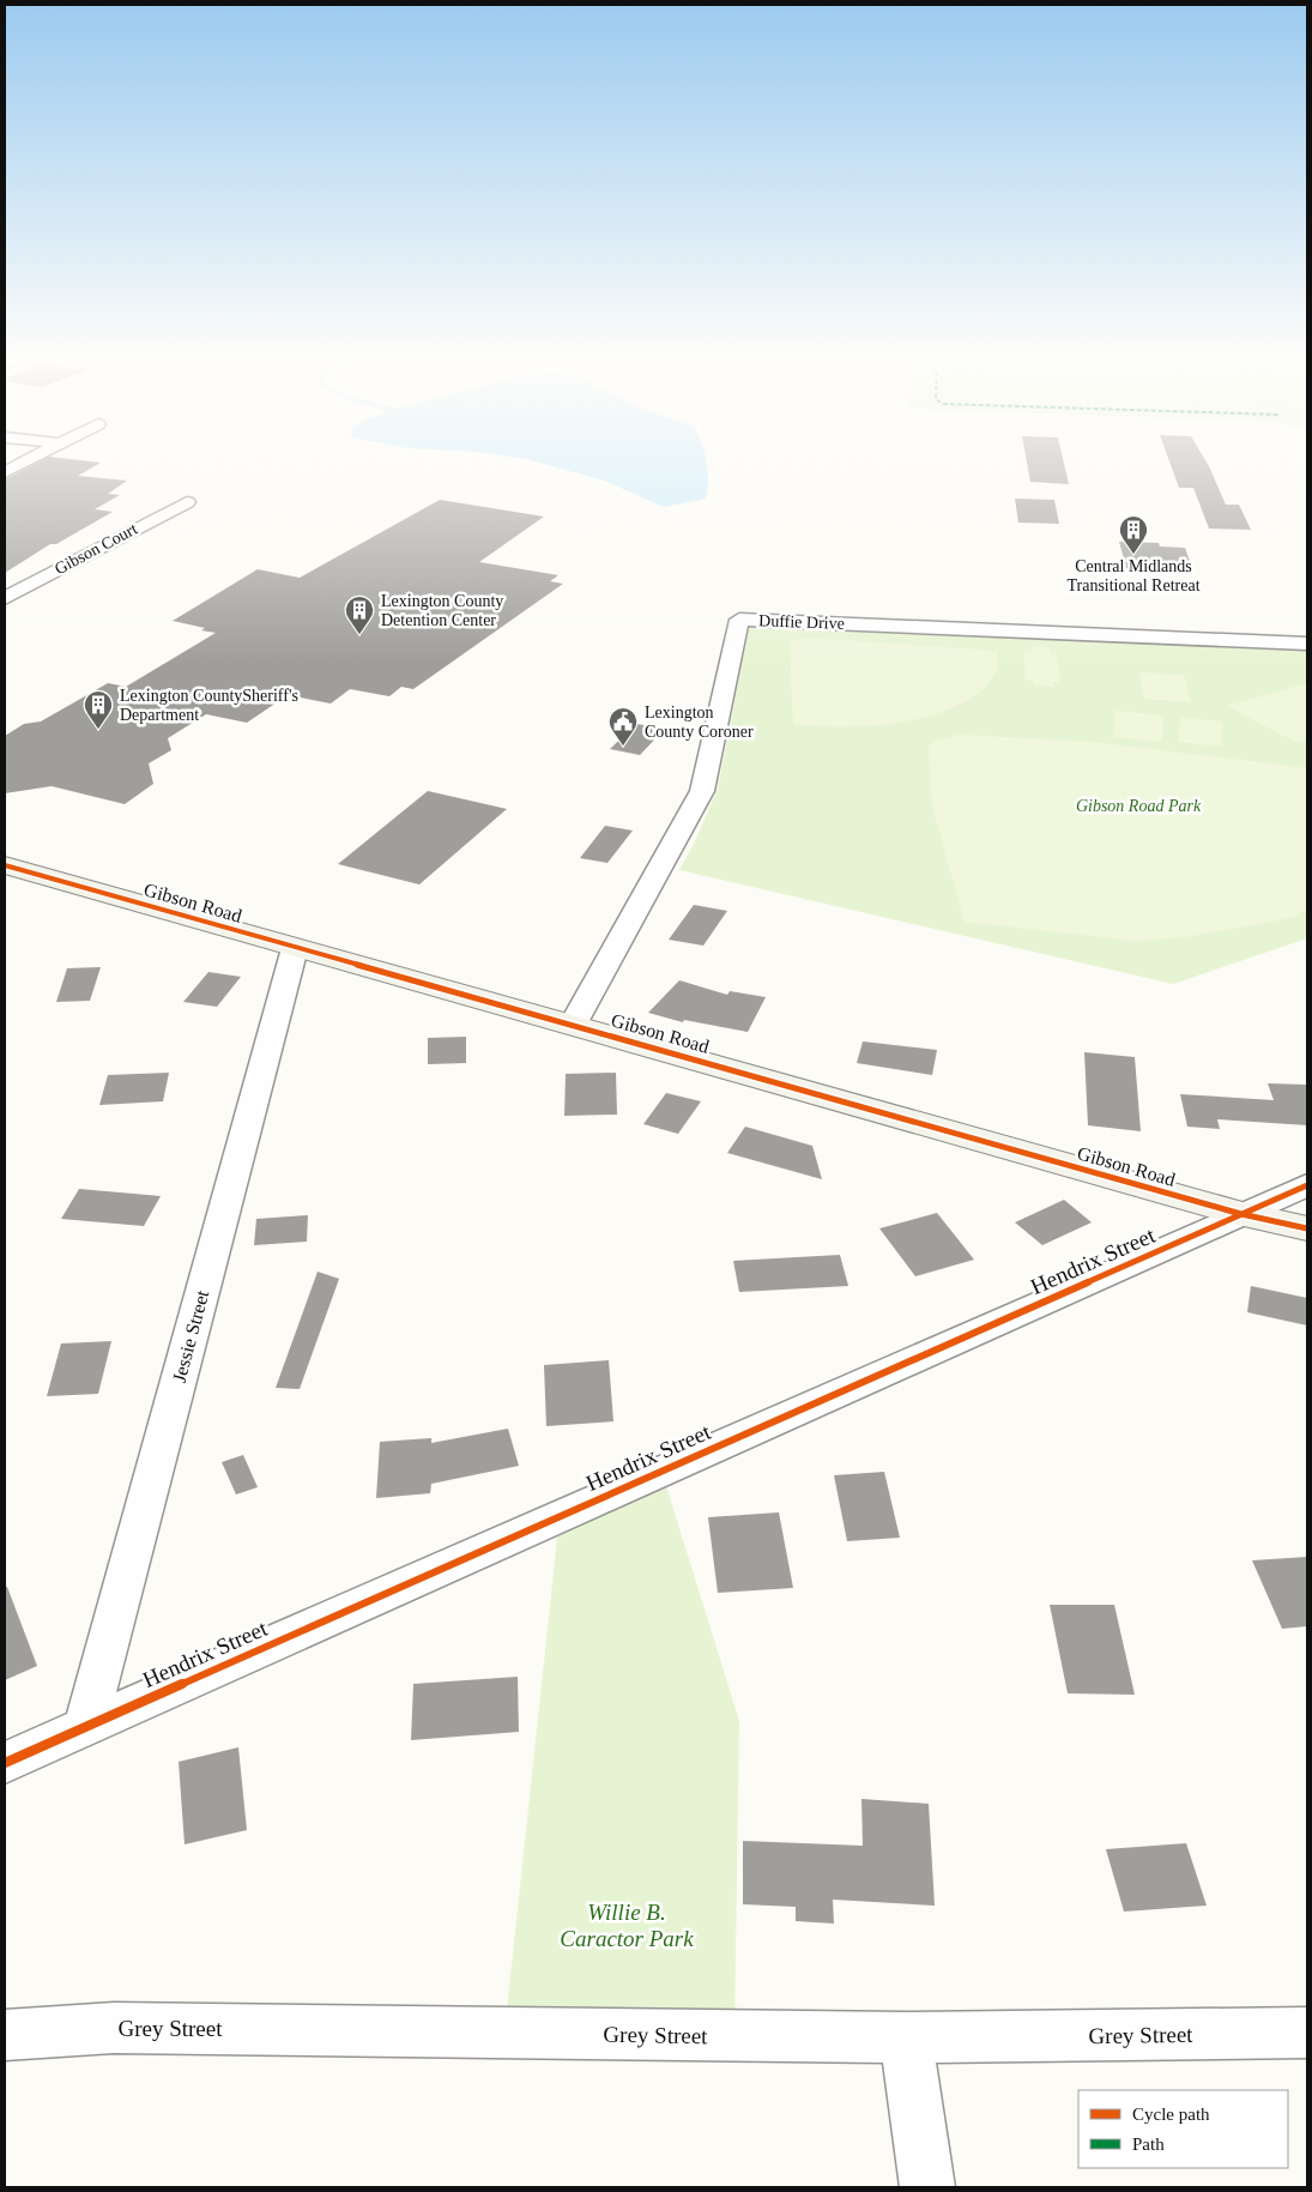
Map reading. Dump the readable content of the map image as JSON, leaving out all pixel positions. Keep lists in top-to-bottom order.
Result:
{
  "streets": {
    "street": [
      "Gibson Court",
      "Duffie Drive",
      "Gibson Road",
      "Hendrix Street",
      "Jessie Street",
      "Grey Street"
    ]
  },
  "crossings": [
    ["Duffie Drive", "Gibson Road"],
    ["Gibson Road", "Hendrix Street"],
    ["Gibson Road", "Jessie Street"],
    ["Hendrix Street", "Jessie Street"]
  ],
  "parks": ["Gibson Road Park", "Willie B. Caractor Park"],
  "places": {
    "building": ["Central Midlands Transitional Retreat", "Lexington County Detention Center", "Lexington CountySheriff's Department"],
    "public building": ["Lexington County Coroner"]
  },
  "legend": ["Cycle path", "Path"]
}
